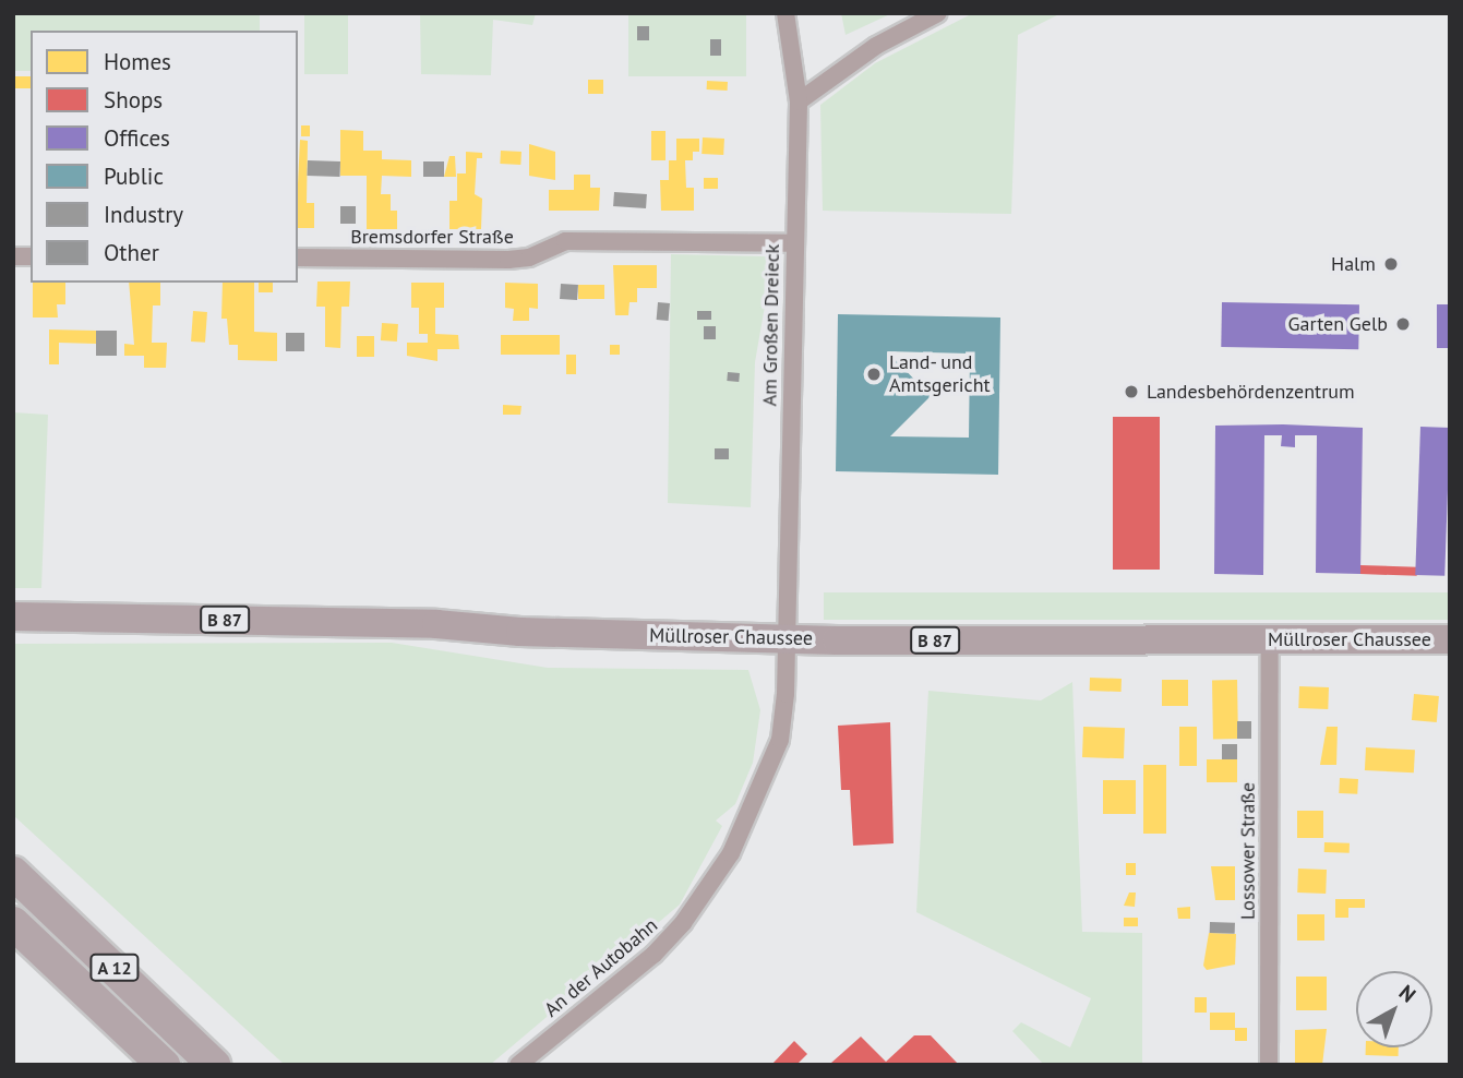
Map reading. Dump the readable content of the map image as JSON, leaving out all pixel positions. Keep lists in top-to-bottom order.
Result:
{
  "streets": {
    "highway": ["A 12"],
    "main road": ["B 87", "Müllroser Chaussee"],
    "street": [
      "Bremsdorfer Straße",
      "Am Großen Dreieck",
      "Lossower Straße",
      "An der Autobahn"
    ]
  },
  "crossings": [
    ["Bremsdorfer Straße", "Am Großen Dreieck"],
    ["Am Großen Dreieck", "Müllroser Chaussee"],
    ["Am Großen Dreieck", "An der Autobahn"],
    ["Müllroser Chaussee", "Lossower Straße"],
    ["Müllroser Chaussee", "An der Autobahn"]
  ],
  "places": [
    "Halm",
    "Garten Gelb",
    "Land- und Amtsgericht",
    "Landesbehördenzentrum"
  ],
  "legend": [
    "Homes",
    "Shops",
    "Offices",
    "Public",
    "Industry",
    "Other"
  ],
  "north": "top right"
}
